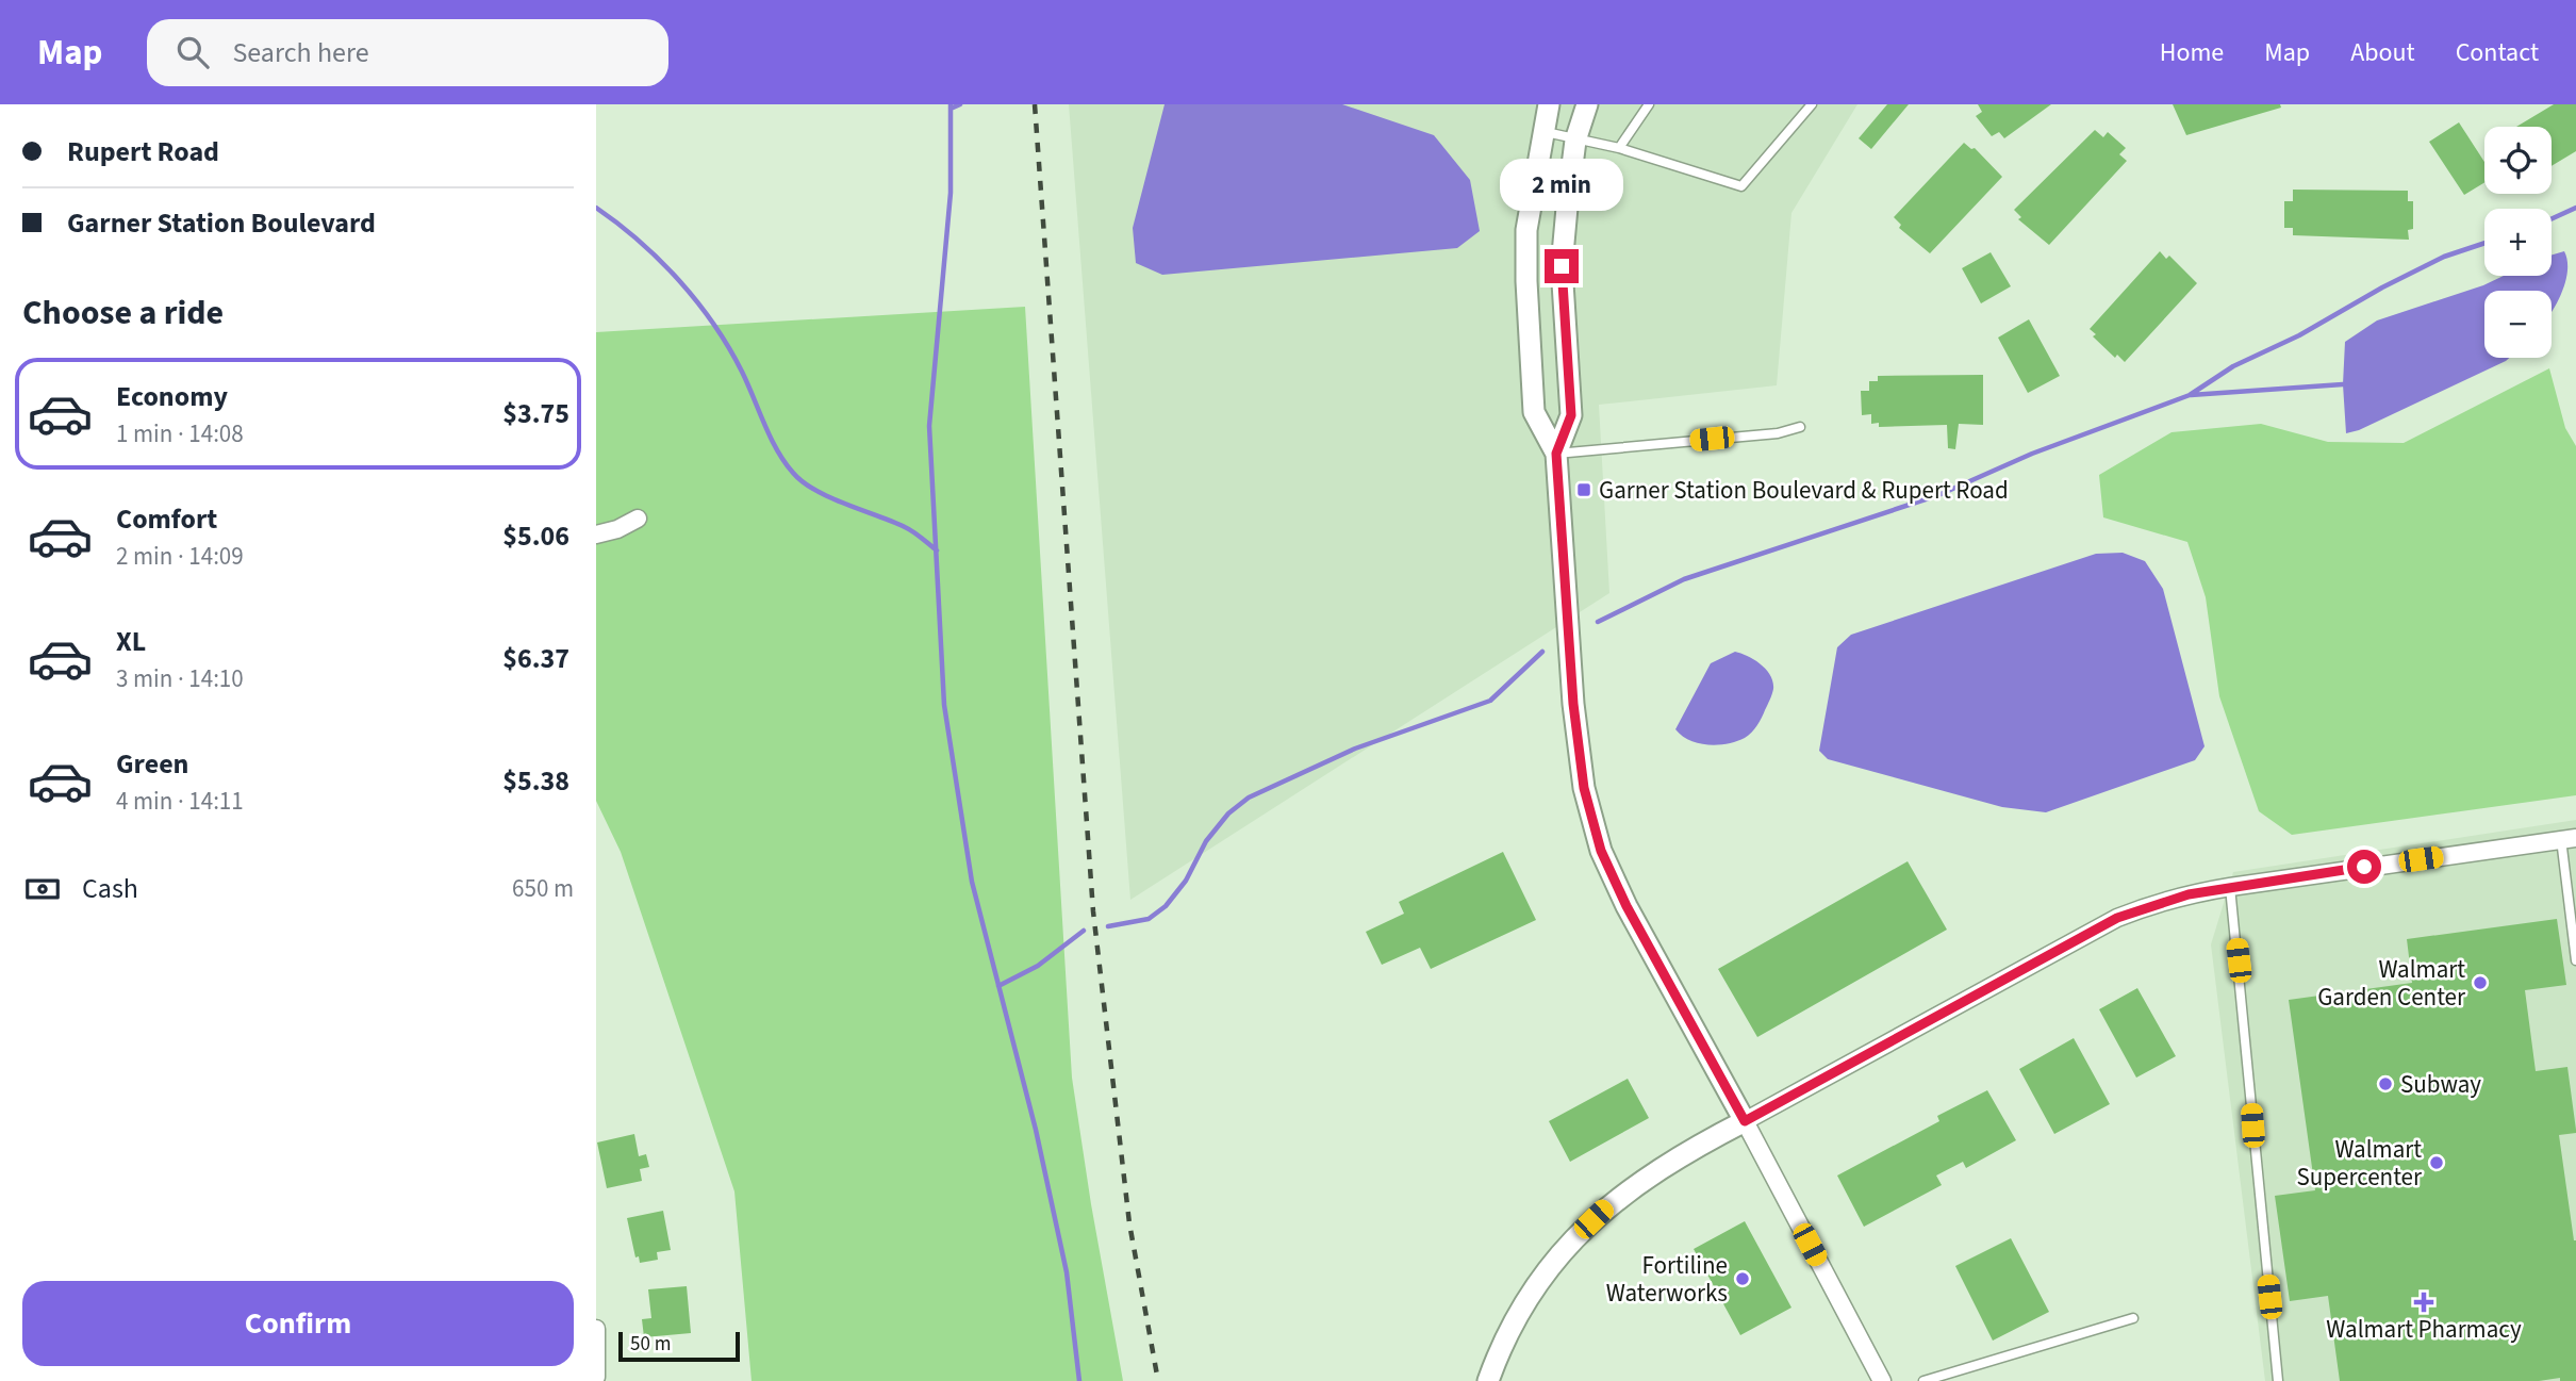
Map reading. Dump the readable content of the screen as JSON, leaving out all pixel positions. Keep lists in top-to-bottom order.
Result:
{
  "places": {
    "transit": ["Garner Station Boulevard & Rupert Road"],
    "other": [
      "Walmart Garden Center",
      "Subway",
      "Walmart Supercenter",
      "Fortiline Waterworks"
    ],
    "health": ["Walmart Pharmacy"]
  },
  "scale_bar": "50 m",
  "page": {
    "header": "Map",
    "search": "Search here",
    "nav": [
      "Home",
      "Map",
      "About",
      "Contact"
    ],
    "banner": ["Rupert Road", "Garner Station Boulevard"],
    "map_buttons": ["+", "−"],
    "bubble": "2 min",
    "heading": "Choose a ride",
    "list": [
      {
        "name": "Economy",
        "note": "1 min · 14:08",
        "value": "$3.75"
      },
      {
        "name": "Comfort",
        "note": "2 min · 14:09",
        "value": "$5.06"
      },
      {
        "name": "XL",
        "note": "3 min · 14:10",
        "value": "$6.37"
      },
      {
        "name": "Green",
        "note": "4 min · 14:11",
        "value": "$5.38"
      }
    ],
    "pay": ["Cash", "650 m"],
    "buttons": "Confirm",
    "scale": "50 m"
  }
}
